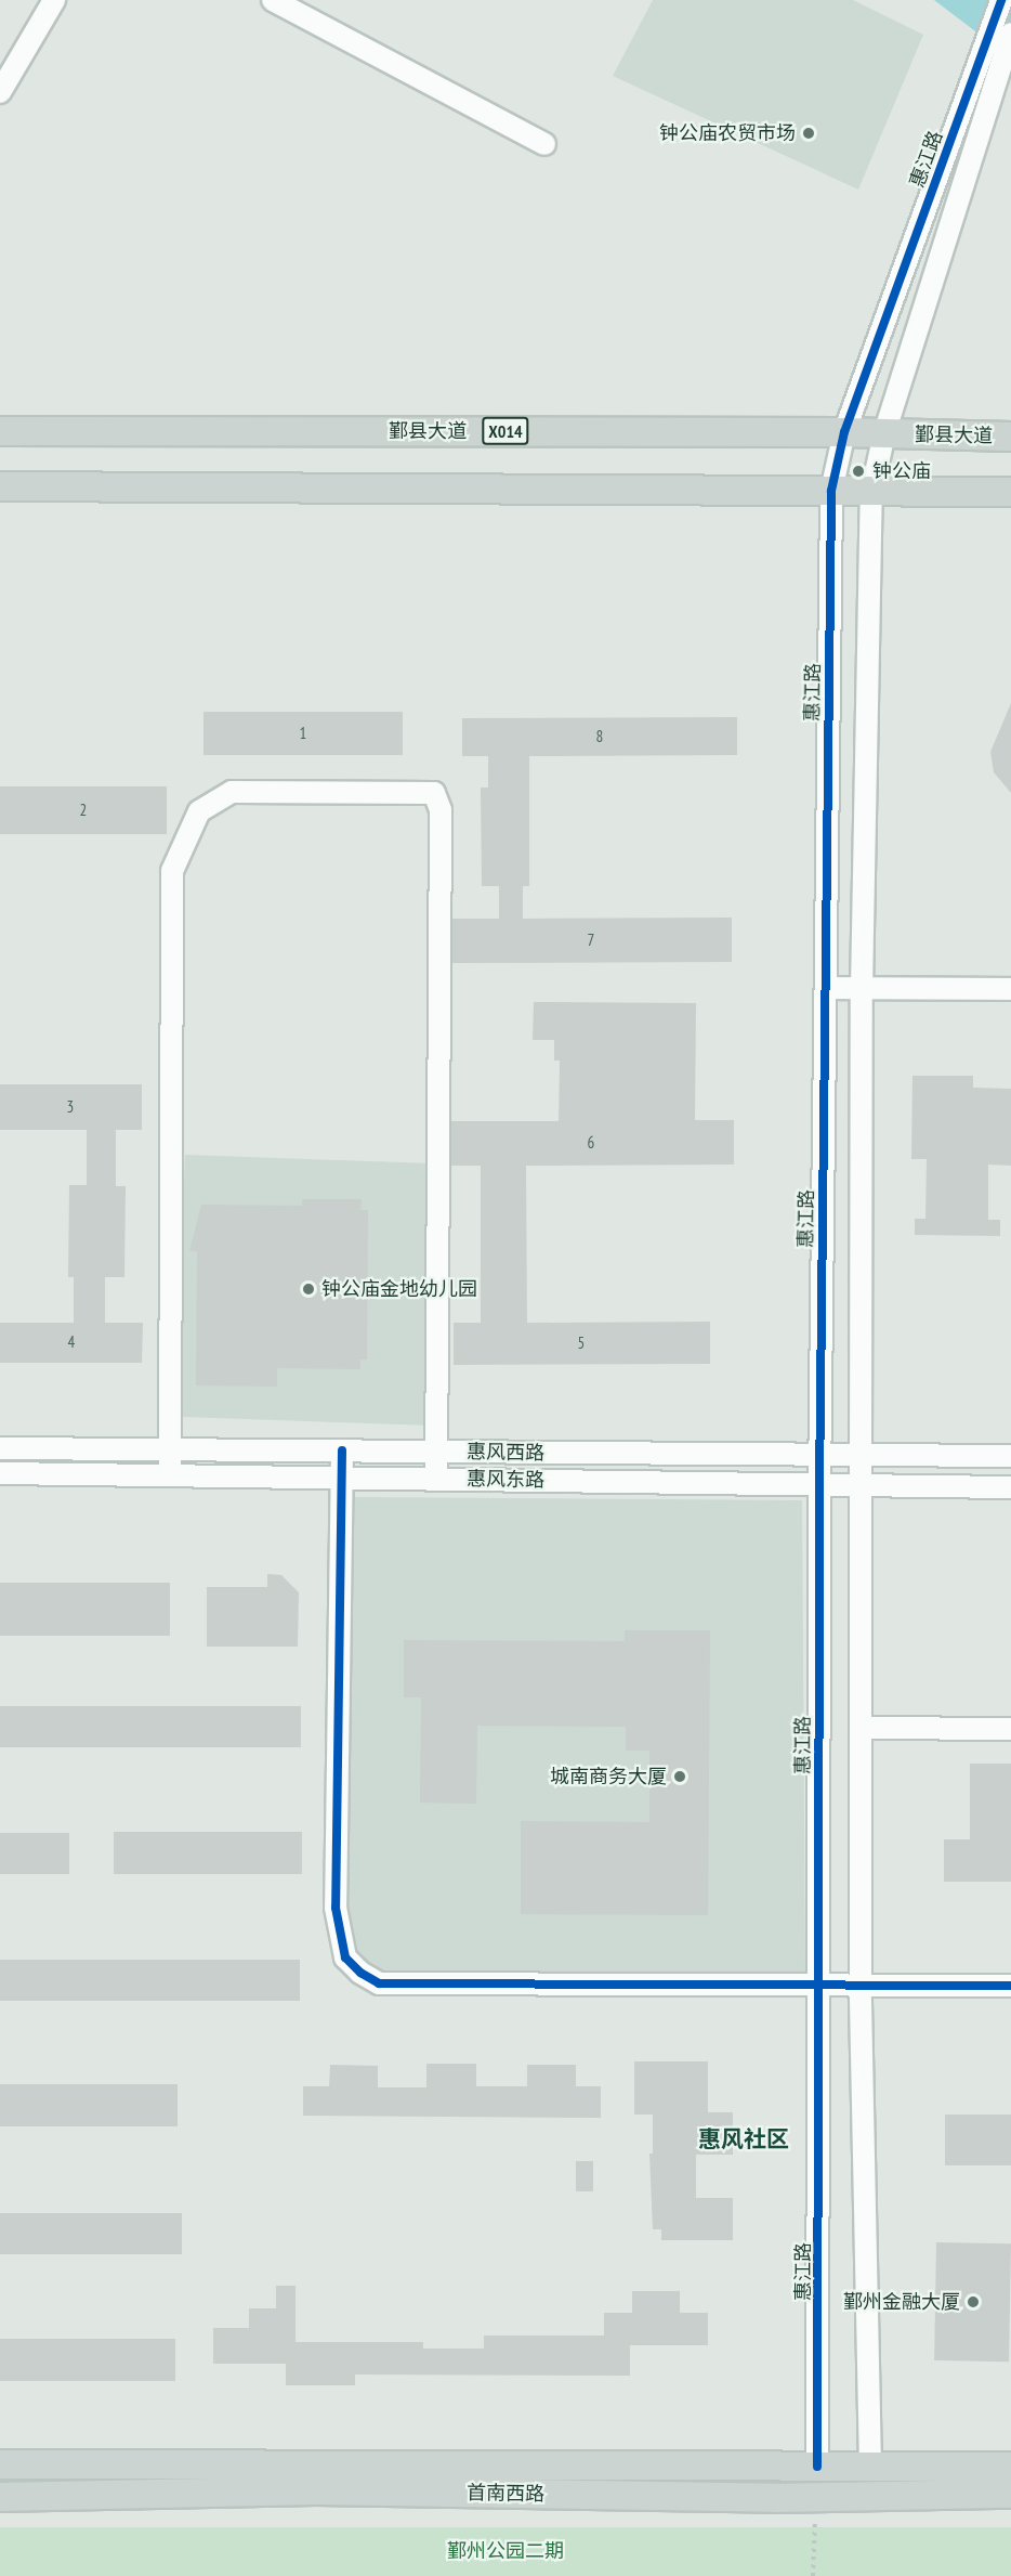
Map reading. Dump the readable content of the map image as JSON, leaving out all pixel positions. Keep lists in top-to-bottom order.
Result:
{
  "streets": {
    "main road": ["鄞县大道", "X014", "首南西路"],
    "street": ["惠江路", "惠风西路", "惠风东路"]
  },
  "crossings": [
    ["惠江路", "鄞县大道"],
    ["惠江路", "惠风西路"],
    ["惠江路", "惠风东路"],
    ["惠江路", "首南西路"]
  ],
  "districts": ["惠风社区"],
  "parks": ["鄞州公园二期"],
  "places": [
    "钟公庙农贸市场",
    "钟公庙",
    "钟公庙金地幼儿园",
    "城南商务大厦",
    "鄞州金融大厦"
  ],
  "house_numbers": [
    "1",
    "8",
    "2",
    "7",
    "3",
    "6",
    "4",
    "5"
  ]
}
